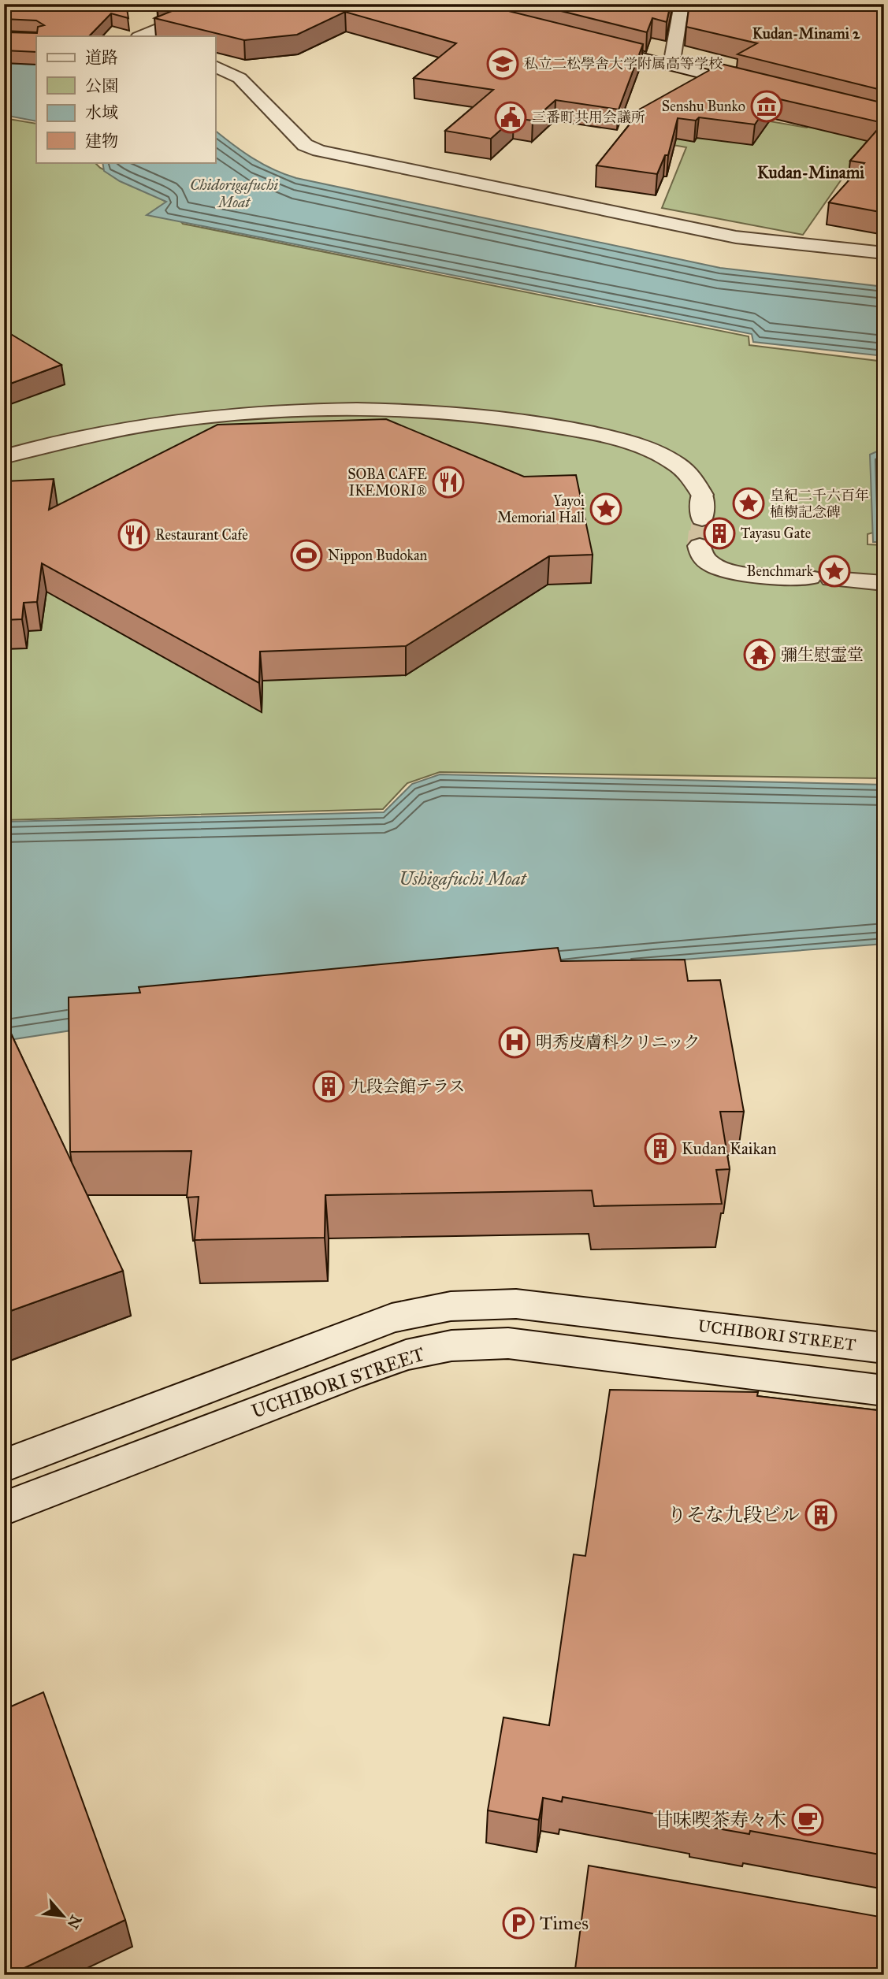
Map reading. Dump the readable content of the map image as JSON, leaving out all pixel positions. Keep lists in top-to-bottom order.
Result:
{
  "streets": {
    "street": ["UCHIBORI STREET"]
  },
  "districts": ["Kudan-Minami 2", "Kudan-Minami"],
  "water": ["Chidorigafuchi Moat", "Ushigafuchi Moat"],
  "places": {
    "school or university": ["私立二松學舎大学附属高等学校"],
    "museum": ["Senshu Bunko"],
    "public building": ["三番町共用会議所"],
    "restaurant": ["SOBA CAFE IKEMORI®", "Restaurant Cafe"],
    "place": ["皇紀二千六百年 植樹記念碑", "Yayoi Memorial Hall", "Benchmark"],
    "building": [
      "Tayasu Gate",
      "九段会館テラス",
      "Kudan Kaikan",
      "りそな九段ビル"
    ],
    "sports": ["Nippon Budokan"],
    "temple": ["彌生慰霊堂"],
    "hospital": ["明秀皮膚科クリニック"],
    "cafe": ["甘味喫茶寿々木"],
    "parking": ["Times"]
  },
  "legend": [
    "道路",
    "公園",
    "水域",
    "建物"
  ],
  "north": "bottom right"
}
